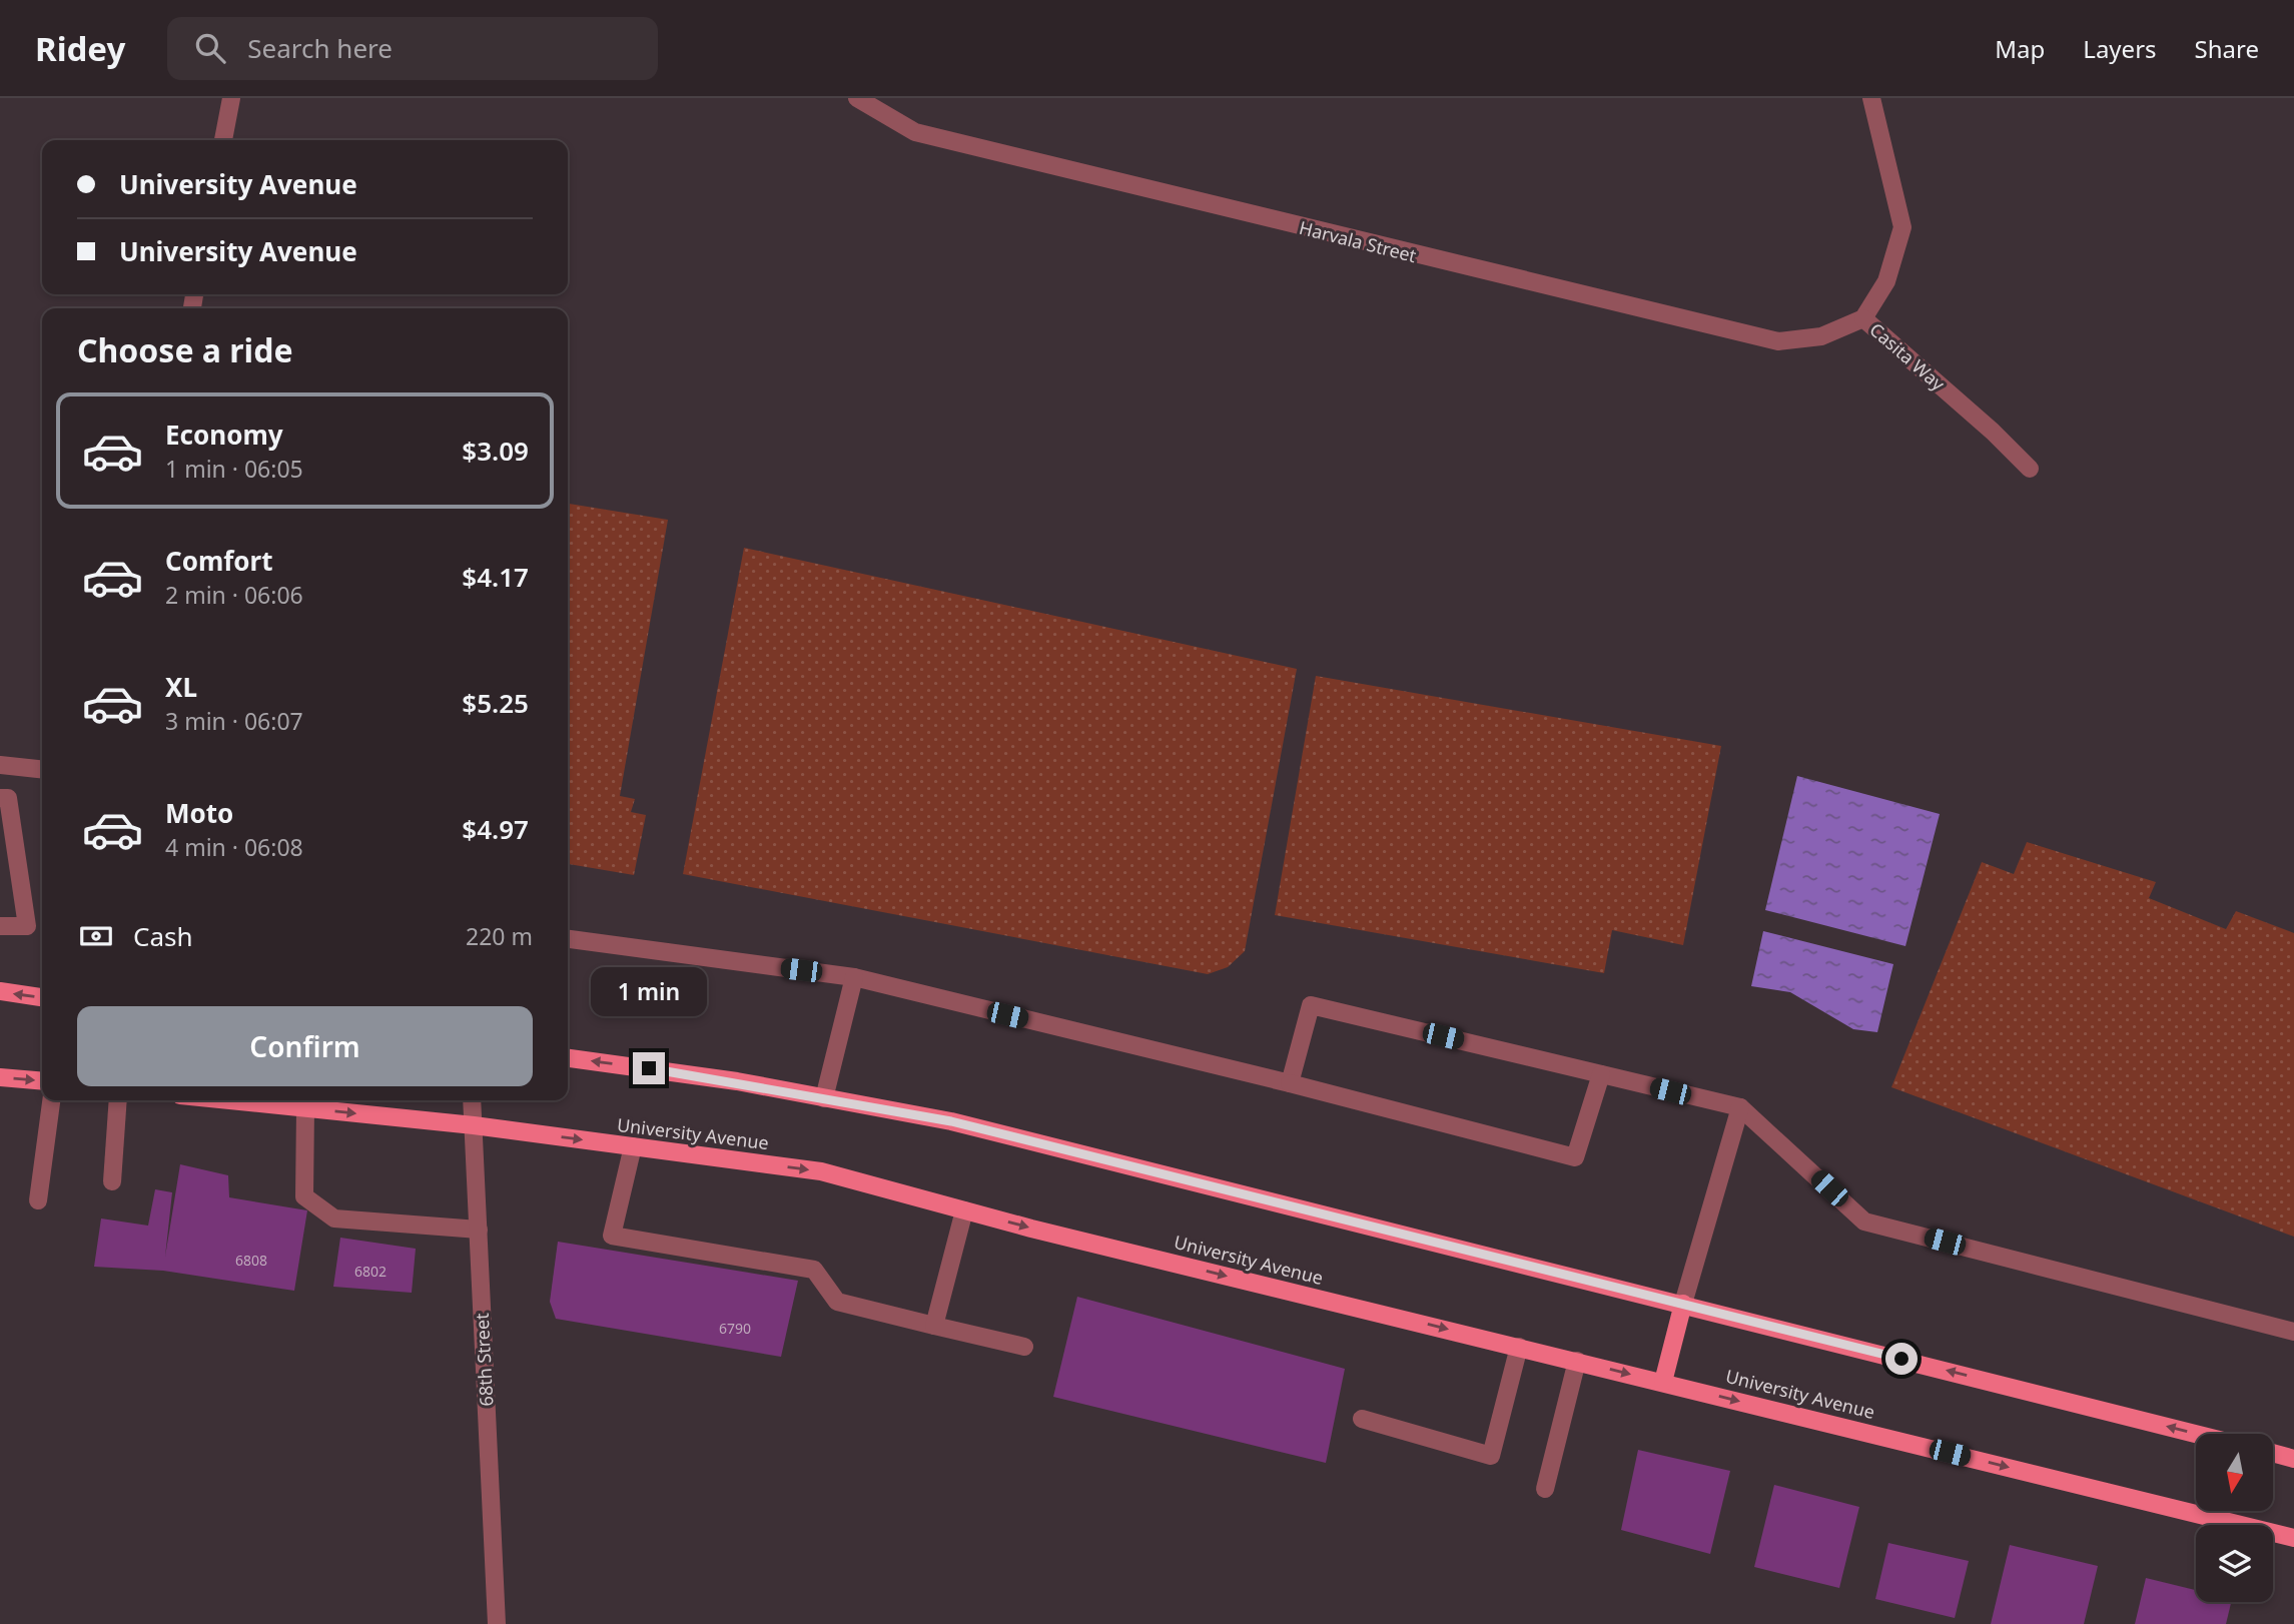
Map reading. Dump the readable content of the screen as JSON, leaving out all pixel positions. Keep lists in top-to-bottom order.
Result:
{
  "streets": {
    "main road": ["University Avenue"],
    "street": ["Harvala Street", "Casita Way", "68th Street"]
  },
  "crossings": [
    ["Harvala Street", "Casita Way"],
    ["University Avenue", "68th Street"]
  ],
  "house_numbers": ["6808", "6802", "6790"],
  "north": "bottom",
  "page": {
    "header": "Ridey",
    "search": "Search here",
    "nav": ["Map", "Layers", "Share"],
    "banner": ["University Avenue", "University Avenue"],
    "heading": "Choose a ride",
    "list": [
      {
        "name": "Economy",
        "note": "1 min · 06:05",
        "value": "$3.09"
      },
      {
        "name": "Comfort",
        "note": "2 min · 06:06",
        "value": "$4.17"
      },
      {
        "name": "XL",
        "note": "3 min · 06:07",
        "value": "$5.25"
      },
      {
        "name": "Moto",
        "note": "4 min · 06:08",
        "value": "$4.97"
      }
    ],
    "pay": ["Cash", "220 m"],
    "bubble": "1 min",
    "buttons": "Confirm"
  }
}
